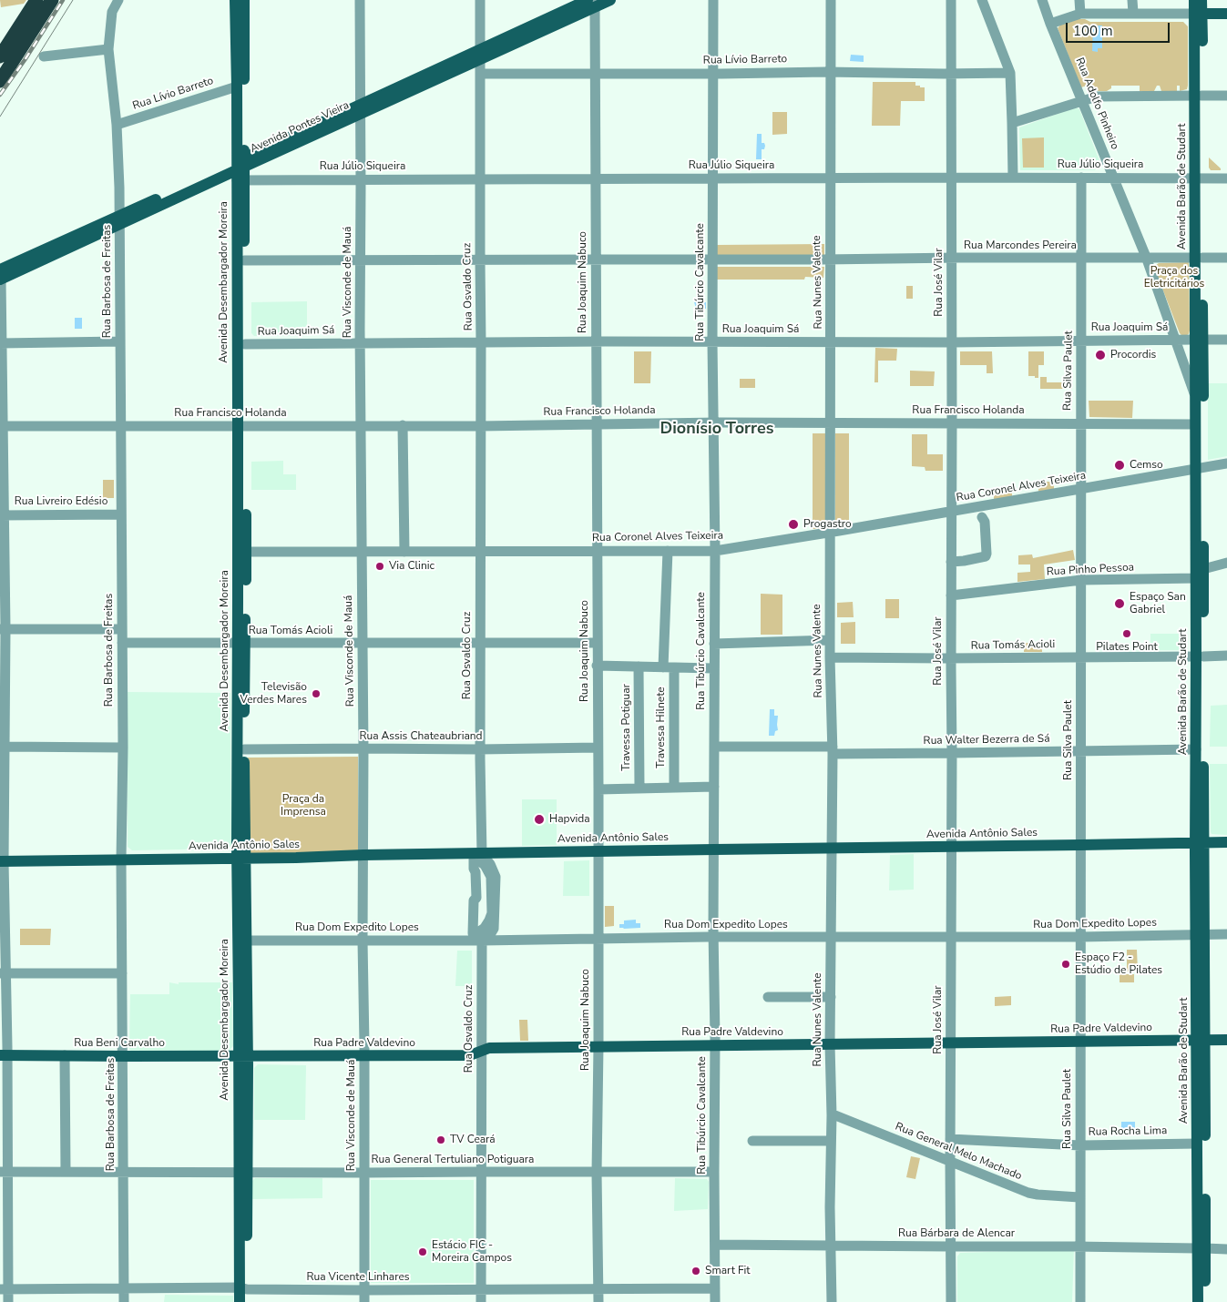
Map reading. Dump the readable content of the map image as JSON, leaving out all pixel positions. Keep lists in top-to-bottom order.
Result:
{
  "streets": {
    "main road": [
      "Avenida Pontes Vieira",
      "Avenida Barão de Studart",
      "Avenida Desembargador Moreira",
      "Avenida Antônio Sales",
      "Rua Padre Valdevino",
      "Rua Beni Carvalho"
    ],
    "street": [
      "Rua Lívio Barreto",
      "Rua Adolfo Pinheiro",
      "Rua Júlio Siqueira",
      "Rua Marcondes Pereira",
      "Rua Barbosa de Freitas",
      "Rua Visconde de Mauá",
      "Rua Joaquim Nabuco",
      "Rua Tibúrcio Cavalcante",
      "Rua Nunes Valente",
      "Rua José Vilar",
      "Rua Osvaldo Cruz",
      "Rua Joaquim Sá",
      "Rua Silva Paulet",
      "Rua Francisco Holanda",
      "Rua Coronel Alves Teixeira",
      "Rua Livreiro Edésio",
      "Rua Pinho Pessoa",
      "Rua Tomás Acioli",
      "Travessa Potiguar",
      "Travessa Hilnete",
      "Rua Assis Chateaubriand",
      "Rua Walter Bezerra de Sá",
      "Rua Dom Expedito Lopes",
      "Rua Rocha Lima",
      "Rua General Melo Machado",
      "Rua General Tertuliano Potiguara",
      "Rua Bárbara de Alencar",
      "Rua Vicente Linhares"
    ]
  },
  "crossings": [
    ["Rua Lívio Barreto", "Rua Barbosa de Freitas"],
    ["Rua Lívio Barreto", "Avenida Desembargador Moreira"],
    ["Rua Lívio Barreto", "Rua Joaquim Nabuco"],
    ["Rua Lívio Barreto", "Rua Tibúrcio Cavalcante"],
    ["Rua Lívio Barreto", "Rua Nunes Valente"],
    ["Rua Lívio Barreto", "Rua José Vilar"],
    ["Rua Lívio Barreto", "Rua Osvaldo Cruz"],
    ["Rua Adolfo Pinheiro", "Rua Júlio Siqueira"],
    ["Rua Adolfo Pinheiro", "Avenida Barão de Studart"],
    ["Rua Adolfo Pinheiro", "Rua Marcondes Pereira"],
    ["Rua Adolfo Pinheiro", "Rua Joaquim Sá"],
    ["Avenida Pontes Vieira", "Rua Júlio Siqueira"],
    ["Avenida Pontes Vieira", "Rua Barbosa de Freitas"],
    ["Avenida Pontes Vieira", "Avenida Desembargador Moreira"],
    ["Avenida Pontes Vieira", "Rua Visconde de Mauá"],
    ["Avenida Pontes Vieira", "Rua Joaquim Nabuco"],
    ["Avenida Pontes Vieira", "Rua Osvaldo Cruz"],
    ["Rua Júlio Siqueira", "Avenida Barão de Studart"],
    ["Rua Júlio Siqueira", "Avenida Desembargador Moreira"],
    ["Rua Júlio Siqueira", "Rua Visconde de Mauá"],
    ["Rua Júlio Siqueira", "Rua Joaquim Nabuco"],
    ["Rua Júlio Siqueira", "Rua Tibúrcio Cavalcante"],
    ["Rua Júlio Siqueira", "Rua Nunes Valente"],
    ["Rua Júlio Siqueira", "Rua José Vilar"],
    ["Rua Júlio Siqueira", "Rua Osvaldo Cruz"],
    ["Rua Júlio Siqueira", "Rua Silva Paulet"],
    ["Avenida Barão de Studart", "Rua Marcondes Pereira"],
    ["Avenida Barão de Studart", "Rua Joaquim Sá"],
    ["Avenida Barão de Studart", "Rua Francisco Holanda"],
    ["Avenida Barão de Studart", "Rua Coronel Alves Teixeira"],
    ["Avenida Barão de Studart", "Rua Pinho Pessoa"],
    ["Avenida Barão de Studart", "Rua Tomás Acioli"],
    ["Avenida Barão de Studart", "Rua Walter Bezerra de Sá"],
    ["Avenida Barão de Studart", "Avenida Antônio Sales"],
    ["Avenida Barão de Studart", "Rua Dom Expedito Lopes"],
    ["Avenida Barão de Studart", "Rua Padre Valdevino"],
    ["Avenida Barão de Studart", "Rua Rocha Lima"],
    ["Avenida Barão de Studart", "Rua Bárbara de Alencar"],
    ["Rua Marcondes Pereira", "Avenida Desembargador Moreira"],
    ["Rua Marcondes Pereira", "Rua Visconde de Mauá"],
    ["Rua Marcondes Pereira", "Rua Joaquim Nabuco"],
    ["Rua Marcondes Pereira", "Rua Tibúrcio Cavalcante"],
    ["Rua Marcondes Pereira", "Rua Nunes Valente"],
    ["Rua Marcondes Pereira", "Rua José Vilar"],
    ["Rua Marcondes Pereira", "Rua Osvaldo Cruz"],
    ["Rua Marcondes Pereira", "Rua Silva Paulet"],
    ["Rua Barbosa de Freitas", "Rua Francisco Holanda"],
    ["Rua Barbosa de Freitas", "Rua Livreiro Edésio"],
    ["Rua Barbosa de Freitas", "Rua Tomás Acioli"],
    ["Rua Barbosa de Freitas", "Avenida Antônio Sales"],
    ["Rua Barbosa de Freitas", "Rua Beni Carvalho"],
    ["Rua Barbosa de Freitas", "Rua General Tertuliano Potiguara"],
    ["Rua Barbosa de Freitas", "Rua Vicente Linhares"],
    ["Avenida Desembargador Moreira", "Rua Joaquim Sá"],
    ["Avenida Desembargador Moreira", "Rua Francisco Holanda"],
    ["Avenida Desembargador Moreira", "Rua Coronel Alves Teixeira"],
    ["Avenida Desembargador Moreira", "Rua Tomás Acioli"],
    ["Avenida Desembargador Moreira", "Rua Assis Chateaubriand"],
    ["Avenida Desembargador Moreira", "Avenida Antônio Sales"],
    ["Avenida Desembargador Moreira", "Rua Dom Expedito Lopes"],
    ["Avenida Desembargador Moreira", "Rua Padre Valdevino"],
    ["Avenida Desembargador Moreira", "Rua Beni Carvalho"],
    ["Avenida Desembargador Moreira", "Rua General Tertuliano Potiguara"],
    ["Avenida Desembargador Moreira", "Rua Vicente Linhares"],
    ["Rua Visconde de Mauá", "Rua Joaquim Sá"],
    ["Rua Visconde de Mauá", "Rua Francisco Holanda"],
    ["Rua Visconde de Mauá", "Rua Coronel Alves Teixeira"],
    ["Rua Visconde de Mauá", "Rua Tomás Acioli"],
    ["Rua Visconde de Mauá", "Rua Assis Chateaubriand"],
    ["Rua Visconde de Mauá", "Avenida Antônio Sales"],
    ["Rua Visconde de Mauá", "Rua Dom Expedito Lopes"],
    ["Rua Visconde de Mauá", "Rua Padre Valdevino"],
    ["Rua Visconde de Mauá", "Rua General Tertuliano Potiguara"],
    ["Rua Visconde de Mauá", "Rua Vicente Linhares"],
    ["Rua Joaquim Nabuco", "Rua Joaquim Sá"],
    ["Rua Joaquim Nabuco", "Rua Francisco Holanda"],
    ["Rua Joaquim Nabuco", "Rua Coronel Alves Teixeira"],
    ["Rua Joaquim Nabuco", "Rua Tomás Acioli"],
    ["Rua Joaquim Nabuco", "Rua Assis Chateaubriand"],
    ["Rua Joaquim Nabuco", "Avenida Antônio Sales"],
    ["Rua Joaquim Nabuco", "Rua Dom Expedito Lopes"],
    ["Rua Joaquim Nabuco", "Rua Padre Valdevino"],
    ["Rua Joaquim Nabuco", "Rua General Tertuliano Potiguara"],
    ["Rua Joaquim Nabuco", "Rua Vicente Linhares"],
    ["Rua Tibúrcio Cavalcante", "Rua Joaquim Sá"],
    ["Rua Tibúrcio Cavalcante", "Rua Francisco Holanda"],
    ["Rua Tibúrcio Cavalcante", "Rua Coronel Alves Teixeira"],
    ["Rua Tibúrcio Cavalcante", "Rua Walter Bezerra de Sá"],
    ["Rua Tibúrcio Cavalcante", "Avenida Antônio Sales"],
    ["Rua Tibúrcio Cavalcante", "Rua Dom Expedito Lopes"],
    ["Rua Tibúrcio Cavalcante", "Rua Padre Valdevino"],
    ["Rua Tibúrcio Cavalcante", "Rua General Tertuliano Potiguara"],
    ["Rua Tibúrcio Cavalcante", "Rua Bárbara de Alencar"],
    ["Rua Tibúrcio Cavalcante", "Rua Vicente Linhares"],
    ["Rua Nunes Valente", "Rua Joaquim Sá"],
    ["Rua Nunes Valente", "Rua Francisco Holanda"],
    ["Rua Nunes Valente", "Rua Coronel Alves Teixeira"],
    ["Rua Nunes Valente", "Rua Tomás Acioli"],
    ["Rua Nunes Valente", "Rua Walter Bezerra de Sá"],
    ["Rua Nunes Valente", "Avenida Antônio Sales"],
    ["Rua Nunes Valente", "Rua Dom Expedito Lopes"],
    ["Rua Nunes Valente", "Rua Padre Valdevino"],
    ["Rua Nunes Valente", "Rua General Melo Machado"],
    ["Rua Nunes Valente", "Rua Bárbara de Alencar"],
    ["Rua José Vilar", "Rua Joaquim Sá"],
    ["Rua José Vilar", "Rua Francisco Holanda"],
    ["Rua José Vilar", "Rua Coronel Alves Teixeira"],
    ["Rua José Vilar", "Rua Pinho Pessoa"],
    ["Rua José Vilar", "Rua Tomás Acioli"],
    ["Rua José Vilar", "Rua Walter Bezerra de Sá"],
    ["Rua José Vilar", "Avenida Antônio Sales"],
    ["Rua José Vilar", "Rua Dom Expedito Lopes"],
    ["Rua José Vilar", "Rua Padre Valdevino"],
    ["Rua José Vilar", "Rua Rocha Lima"],
    ["Rua José Vilar", "Rua General Melo Machado"],
    ["Rua José Vilar", "Rua Bárbara de Alencar"],
    ["Rua Osvaldo Cruz", "Rua Joaquim Sá"],
    ["Rua Osvaldo Cruz", "Rua Francisco Holanda"],
    ["Rua Osvaldo Cruz", "Rua Coronel Alves Teixeira"],
    ["Rua Osvaldo Cruz", "Rua Tomás Acioli"],
    ["Rua Osvaldo Cruz", "Rua Assis Chateaubriand"],
    ["Rua Osvaldo Cruz", "Avenida Antônio Sales"],
    ["Rua Osvaldo Cruz", "Rua Dom Expedito Lopes"],
    ["Rua Osvaldo Cruz", "Rua Padre Valdevino"],
    ["Rua Osvaldo Cruz", "Rua General Tertuliano Potiguara"],
    ["Rua Osvaldo Cruz", "Rua Vicente Linhares"],
    ["Rua Joaquim Sá", "Rua Silva Paulet"],
    ["Rua Silva Paulet", "Rua Francisco Holanda"],
    ["Rua Silva Paulet", "Rua Coronel Alves Teixeira"],
    ["Rua Silva Paulet", "Rua Pinho Pessoa"],
    ["Rua Silva Paulet", "Rua Tomás Acioli"],
    ["Rua Silva Paulet", "Rua Walter Bezerra de Sá"],
    ["Rua Silva Paulet", "Avenida Antônio Sales"],
    ["Rua Silva Paulet", "Rua Dom Expedito Lopes"],
    ["Rua Silva Paulet", "Rua Padre Valdevino"],
    ["Rua Silva Paulet", "Rua Rocha Lima"],
    ["Rua Silva Paulet", "Rua General Melo Machado"],
    ["Rua Silva Paulet", "Rua Bárbara de Alencar"],
    ["Rua Coronel Alves Teixeira", "Travessa Hilnete"],
    ["Rua Padre Valdevino", "Rua Beni Carvalho"]
  ],
  "districts": ["Dionísio Torres"],
  "parks": ["Praça dos Eletricitários", "Praça da Imprensa"],
  "places": [
    "Procordis",
    "Cemso",
    "Progastro",
    "Via Clinic",
    "Espaço San Gabriel",
    "Pilates Point",
    "Televisão Verdes Mares",
    "Hapvida",
    "Espaço F2 - Estúdio de Pilates",
    "TV Ceará",
    "Estácio FIC - Moreira Campos",
    "Smart Fit"
  ],
  "scale_bar": "100 m"
}
